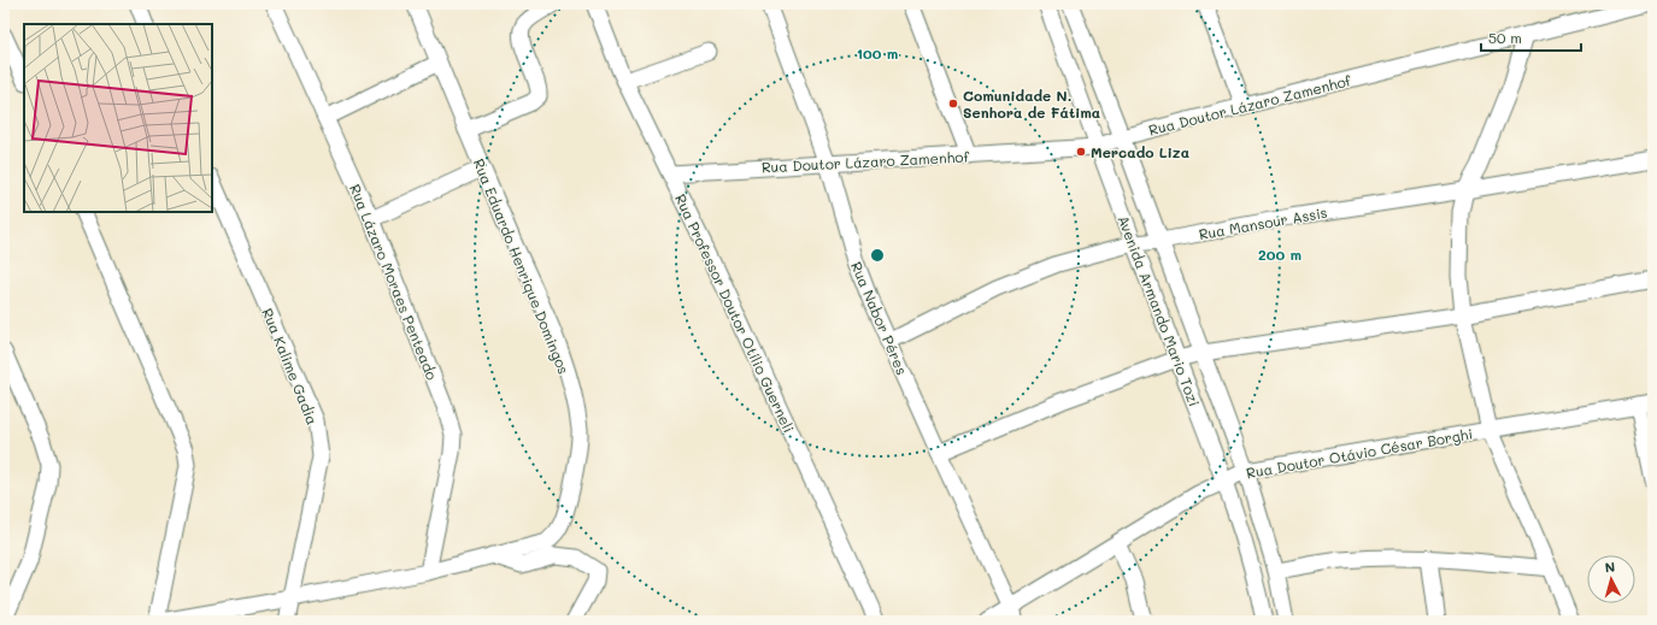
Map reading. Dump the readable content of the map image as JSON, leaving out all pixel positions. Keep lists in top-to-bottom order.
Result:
{
  "streets": {
    "street": [
      "Rua Doutor Lázaro Zamenhof",
      "Rua Mansour Assis",
      "Rua Eduardo Henrique Domingos",
      "Rua Lázaro Moraes Penteado",
      "Avenida Armando Mario Tozi",
      "Rua Professor Doutor Otílio Guerneli",
      "Rua Nabor Péres",
      "Rua Kalime Gadia",
      "Rua Doutor Otávio César Borghi"
    ]
  },
  "crossings": [
    ["Rua Doutor Lázaro Zamenhof", "Avenida Armando Mario Tozi"],
    ["Rua Doutor Lázaro Zamenhof", "Rua Professor Doutor Otílio Guerneli"],
    ["Rua Doutor Lázaro Zamenhof", "Rua Nabor Péres"],
    ["Rua Mansour Assis", "Avenida Armando Mario Tozi"],
    ["Rua Mansour Assis", "Rua Nabor Péres"],
    ["Rua Eduardo Henrique Domingos", "Rua Lázaro Moraes Penteado"],
    ["Rua Eduardo Henrique Domingos", "Rua Kalime Gadia"],
    ["Avenida Armando Mario Tozi", "Rua Doutor Otávio César Borghi"],
    ["Rua Nabor Péres", "Rua Doutor Otávio César Borghi"]
  ],
  "places": ["Comunidade N. Senhora de Fátima", "Mercado Liza"],
  "scale_bar": "50 m",
  "north": "top",
  "rings": ["100 m", "200 m"]
}
